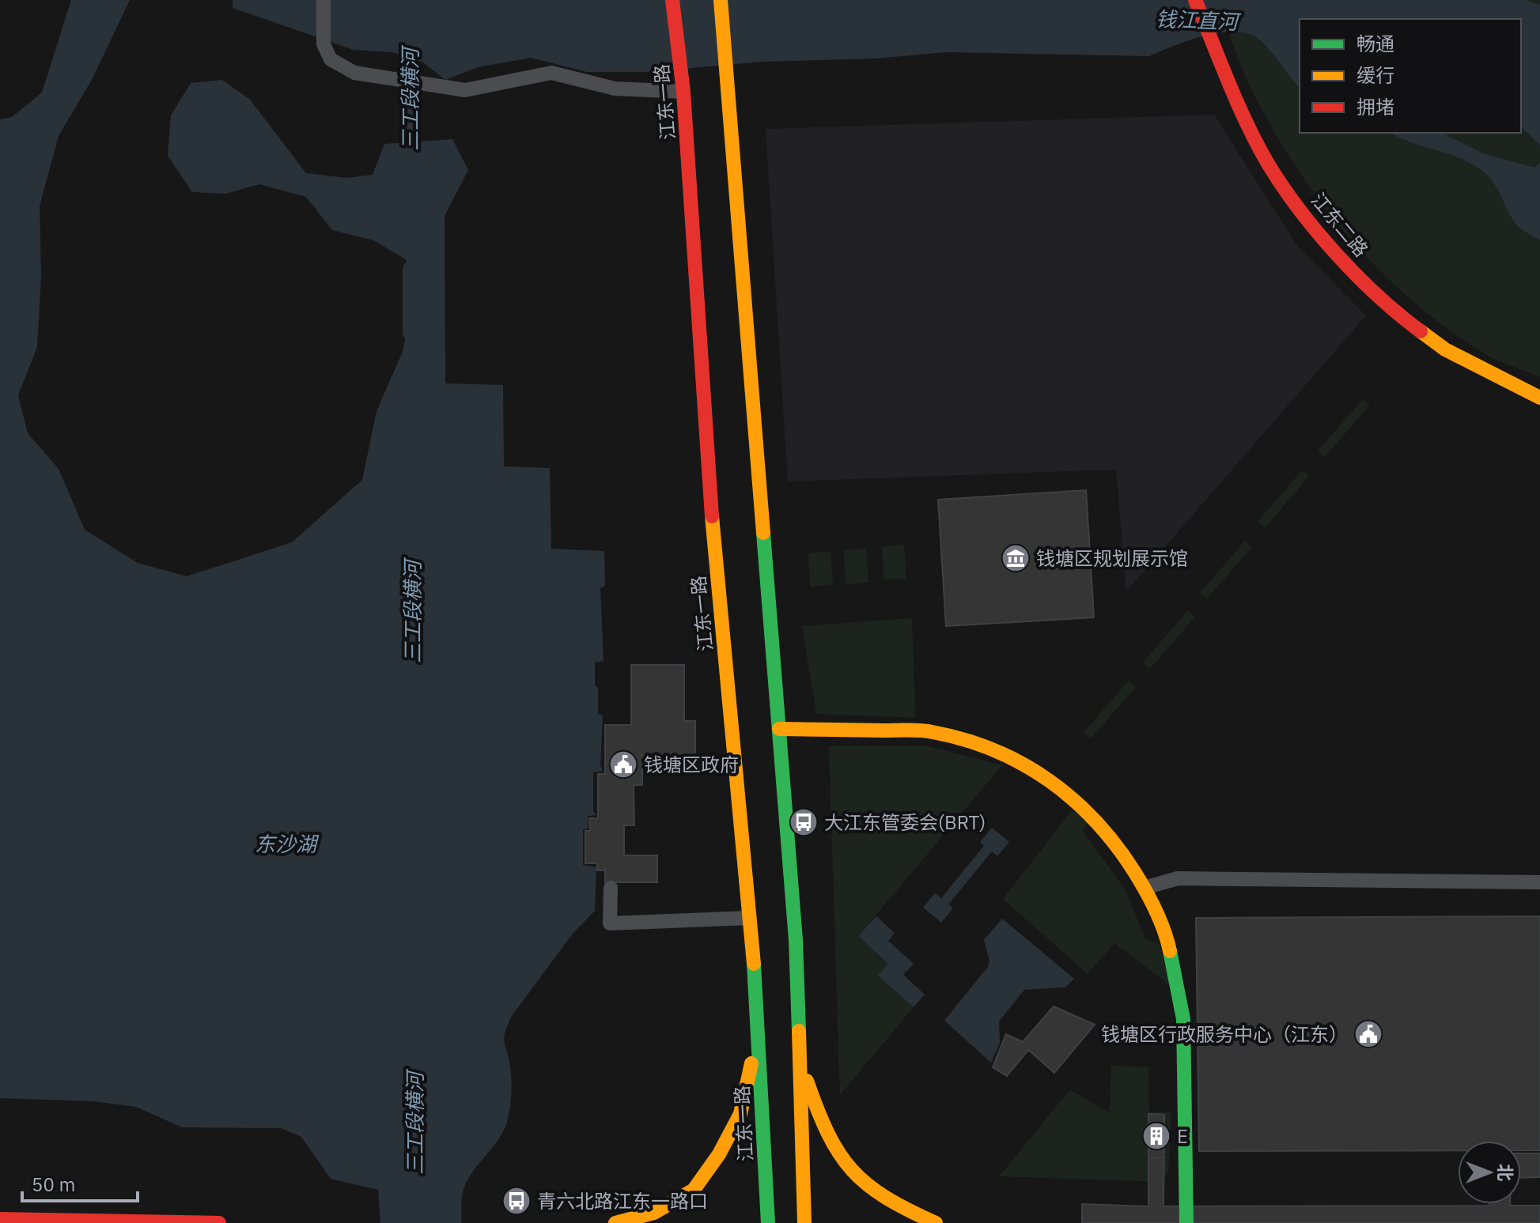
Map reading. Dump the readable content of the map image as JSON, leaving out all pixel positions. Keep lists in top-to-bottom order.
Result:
{
  "streets": {
    "main road": ["江东一路", "江东二路"]
  },
  "water": ["钱江直河", "三工段横河", "东沙湖"],
  "places": {
    "museum": ["钱塘区规划展示馆"],
    "public building": ["钱塘区政府", "钱塘区行政服务中心（江东）"],
    "bus stop": ["大江东管委会(BRT)", "青六北路江东一路口"],
    "building": ["E"]
  },
  "legend": ["畅通", "缓行", "拥堵"],
  "scale_bar": "50 m",
  "north": "right"
}
